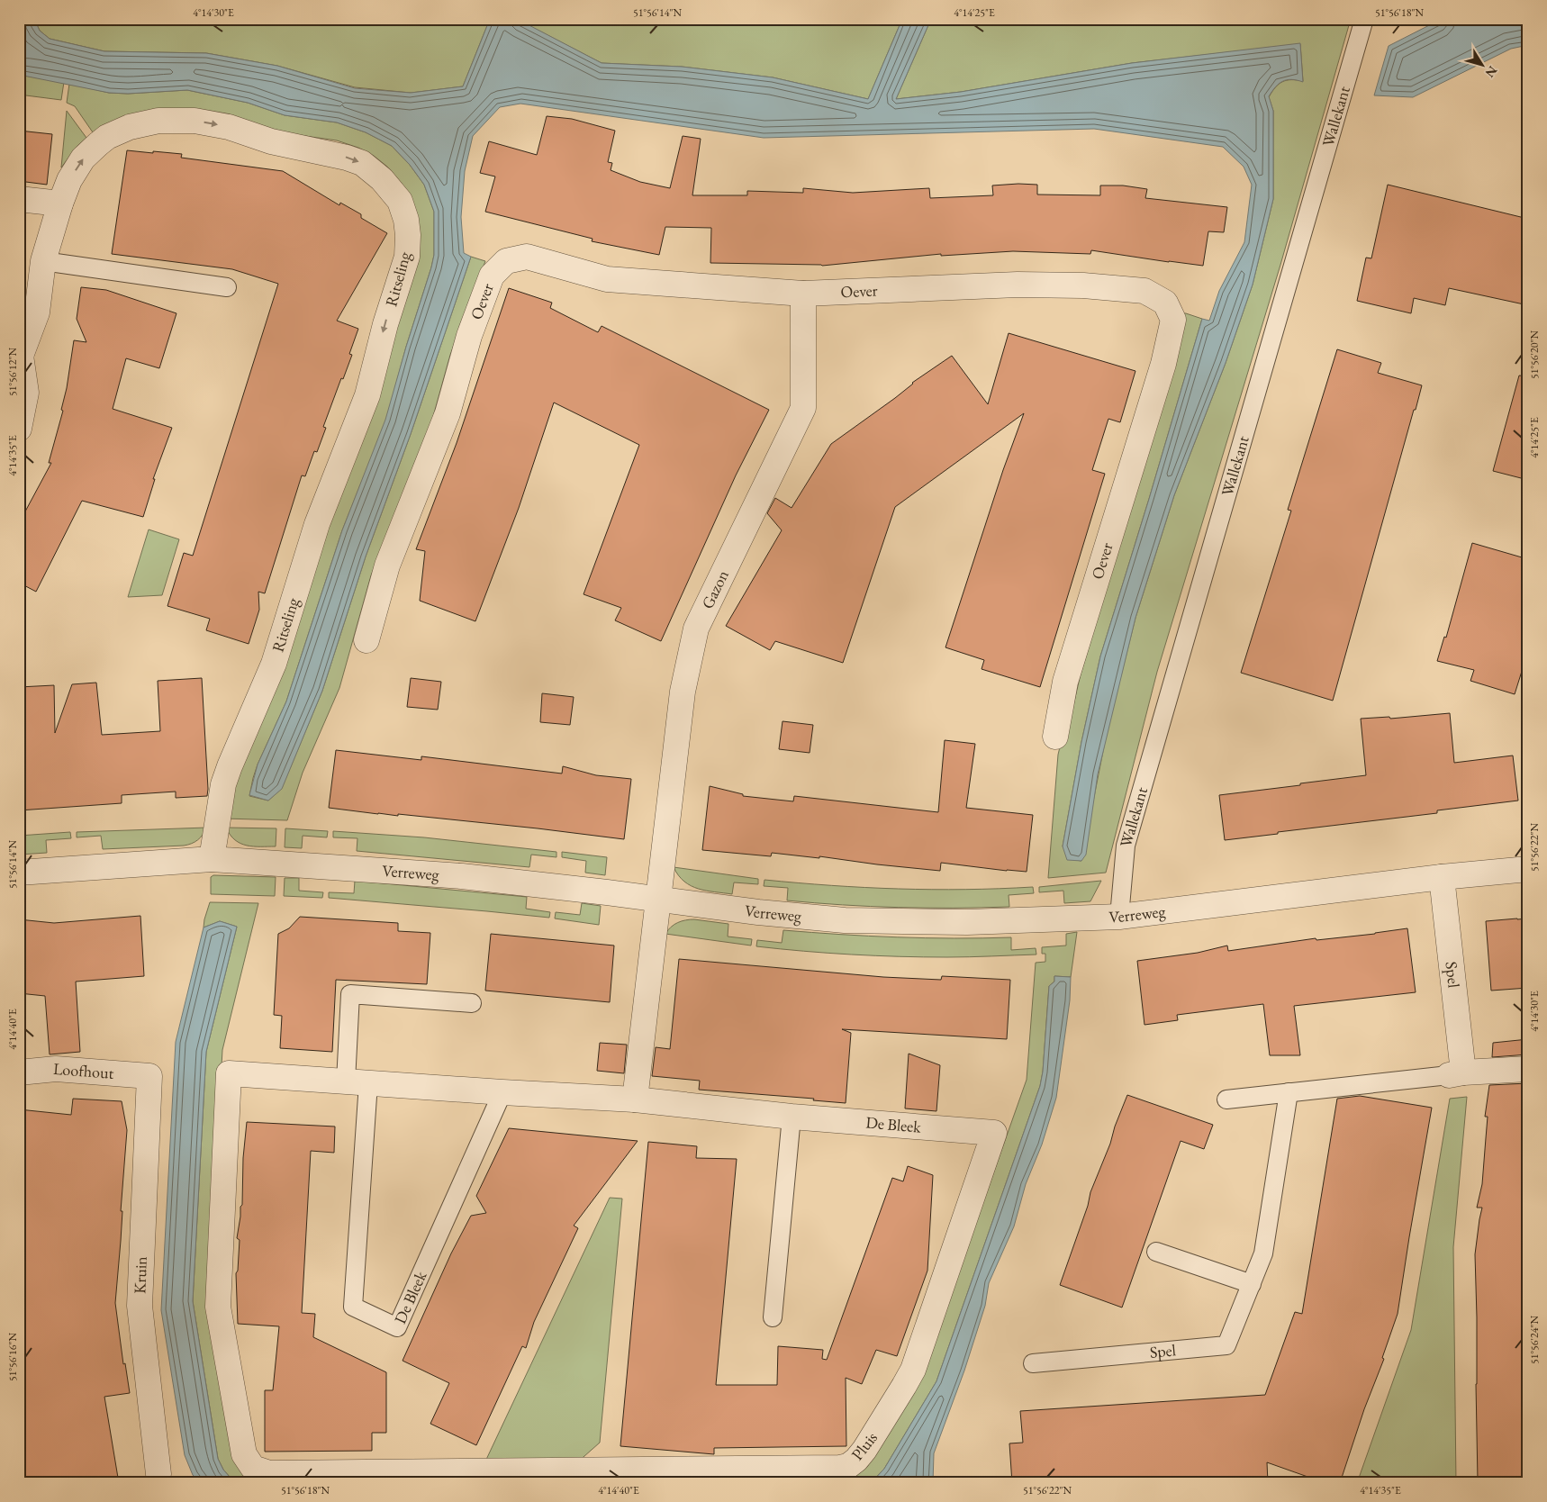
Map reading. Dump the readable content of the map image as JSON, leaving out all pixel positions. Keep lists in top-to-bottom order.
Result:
{
  "streets": {
    "street": [
      "Ritseling",
      "Oever",
      "Gazon",
      "Verreweg",
      "Spel",
      "Loofhout",
      "De Bleek",
      "Kruin",
      "Pluis"
    ],
    "lane": ["Wallekant"]
  },
  "crossings": [
    ["Wallekant", "Verreweg"],
    ["Ritseling", "Verreweg"],
    ["Oever", "Gazon"],
    ["Gazon", "Verreweg"],
    ["Verreweg", "Spel"],
    ["Loofhout", "Kruin"],
    ["De Bleek", "Pluis"]
  ],
  "north": "bottom right",
  "coordinates": [
    "4°14'30\"E",
    "51°56'14\"N",
    "4°14'25\"E",
    "51°56'18\"N",
    "51°56'20\"N",
    "51°56'12\"N",
    "4°14'35\"E",
    "51°56'22\"N",
    "4°14'40\"E",
    "51°56'24\"N",
    "51°56'16\"N"
  ]
}
